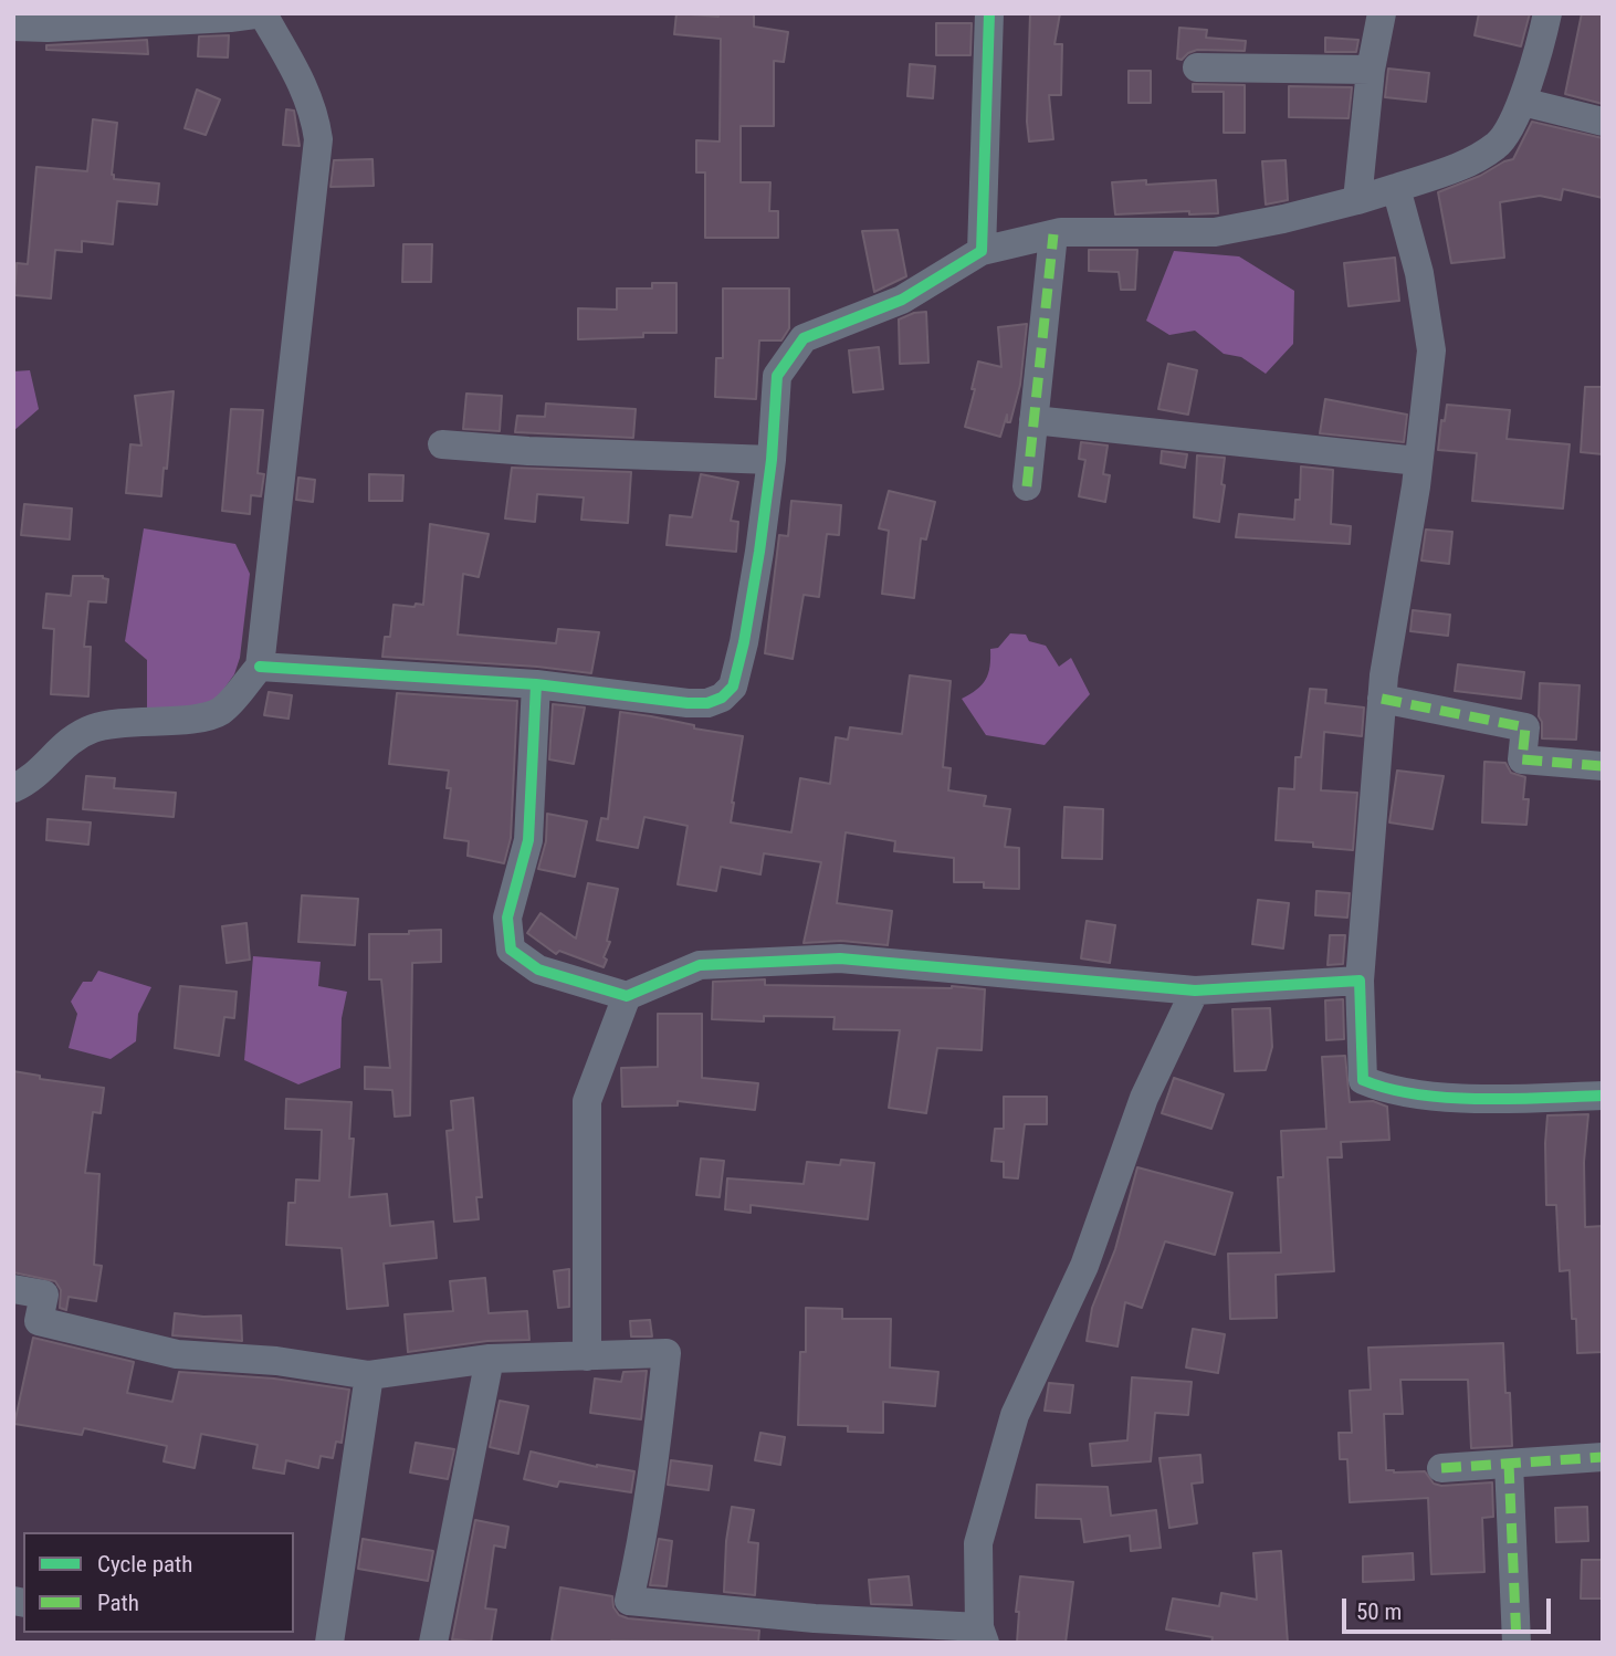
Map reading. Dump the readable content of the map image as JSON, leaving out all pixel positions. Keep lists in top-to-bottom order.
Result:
{
  "legend": ["Cycle path", "Path"],
  "scale_bar": "50 m"
}
